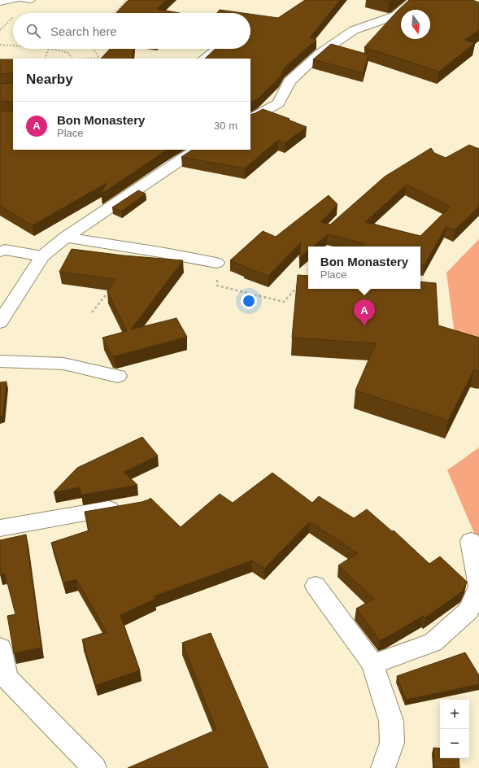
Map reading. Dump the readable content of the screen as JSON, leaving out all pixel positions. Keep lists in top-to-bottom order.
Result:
{
  "north": "bottom",
  "page": {
    "search": "Search here",
    "heading": "Nearby",
    "list": [
      {
        "mark": "A",
        "name": "Bon Monastery",
        "note": "Place",
        "value": "30 m"
      }
    ],
    "popup": ["Bon Monastery", "Place"],
    "pins": "A",
    "map_buttons": ["+", "−"]
  }
}
